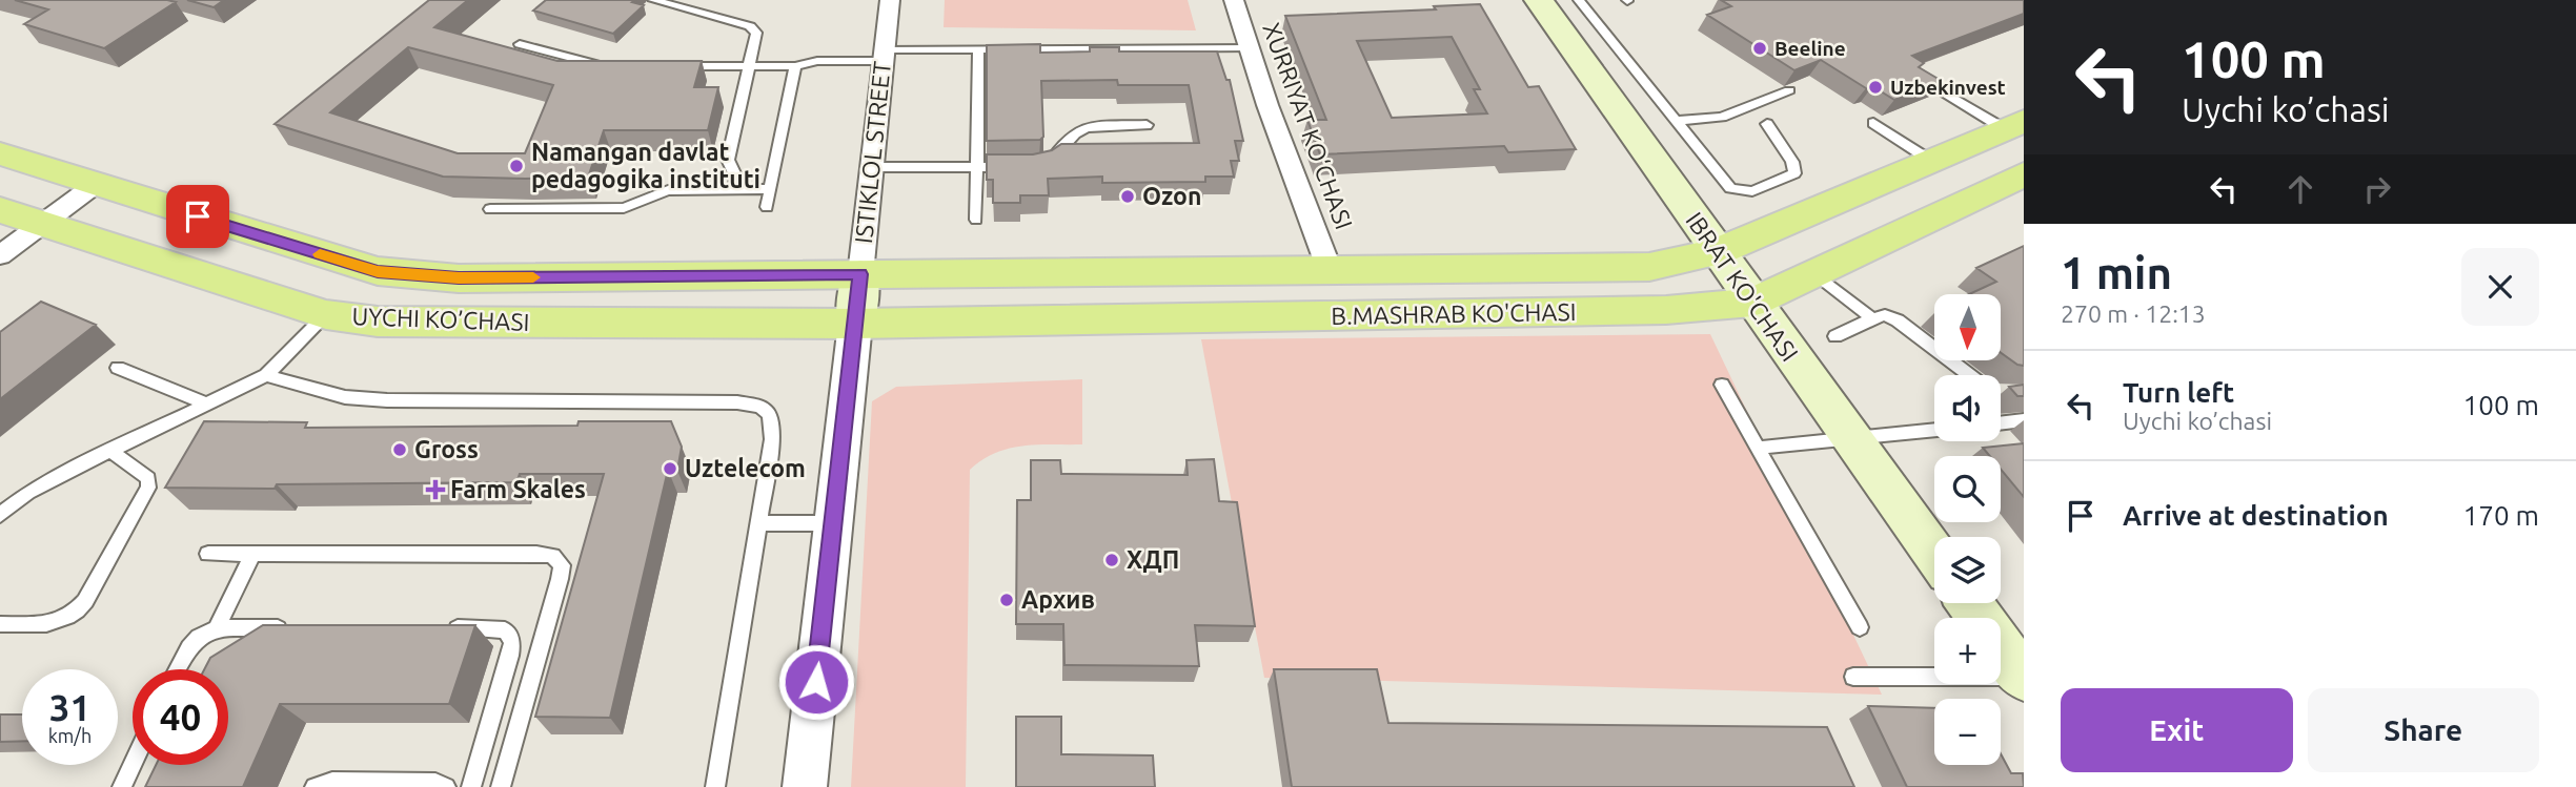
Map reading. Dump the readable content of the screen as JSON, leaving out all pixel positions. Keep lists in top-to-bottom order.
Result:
{
  "streets": {
    "main road": [
      "ISTIKLOL STREET",
      "IBRAT KO'CHASI",
      "B.MASHRAB KO'CHASI",
      "UYCHI KO’CHASI"
    ],
    "street": ["XURRIYAT KO‘CHASI"]
  },
  "crossings": [
    ["XURRIYAT KO‘CHASI", "B.MASHRAB KO'CHASI"],
    ["ISTIKLOL STREET", "B.MASHRAB KO'CHASI"],
    ["ISTIKLOL STREET", "UYCHI KO’CHASI"],
    ["IBRAT KO'CHASI", "B.MASHRAB KO'CHASI"],
    ["B.MASHRAB KO'CHASI", "UYCHI KO’CHASI"]
  ],
  "places": {
    "other": [
      "Beeline",
      "Uzbekinvest",
      "Namangan davlat pedagogika instituti",
      "Ozon",
      "Gross",
      "Uztelecom",
      "ХДП",
      "Архив"
    ],
    "health": ["Farm Skales"]
  },
  "north": "bottom",
  "page": {
    "turn": ["100 m", "Uychi ko’chasi"],
    "heading": ["1 min", "270 m · 12:13"],
    "map_buttons": ["+", "−"],
    "list": [
      {
        "name": "Turn left",
        "note": "Uychi ko’chasi",
        "value": "100 m"
      },
      {
        "name": "Arrive at destination",
        "value": "170 m"
      }
    ],
    "speed": "31 km/h",
    "limit": "40",
    "buttons": ["Exit", "Share"]
  }
}
